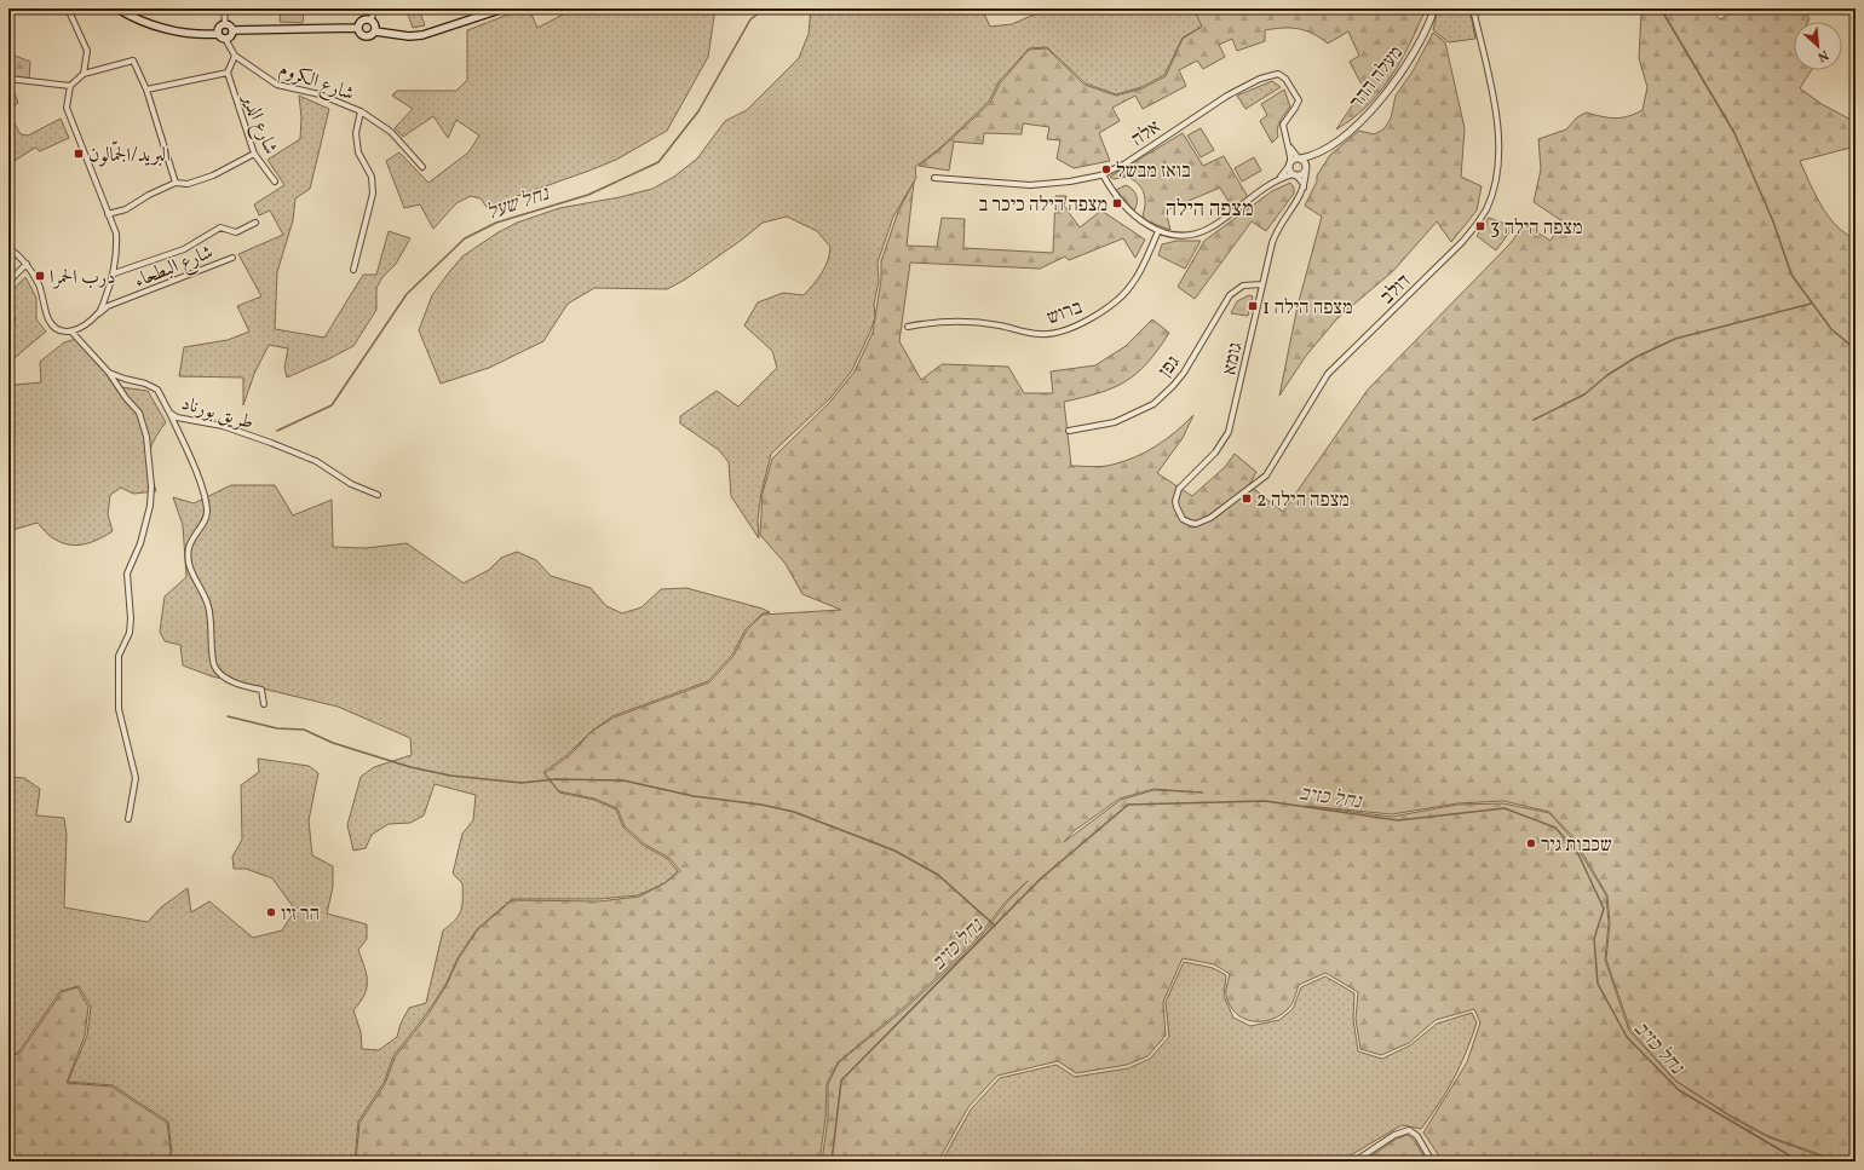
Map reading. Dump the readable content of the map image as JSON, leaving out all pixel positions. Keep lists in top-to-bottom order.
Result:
{
  "streets": {
    "street": [
      "מעלה ההר",
      "شارع الكروم",
      "شارع الدير",
      "אלה",
      "شارع البطحاء",
      "דולב",
      "ברוש",
      "גומא",
      "גפן",
      "طريق بورناد"
    ]
  },
  "crossings": [
    ["מעלה ההר", "אלה"],
    ["شارع الكروم", "شارع الدير"],
    ["شارع البطحاء", "طريق بورناد"],
    ["דולב", "גומא"],
    ["גומא", "גפן"]
  ],
  "districts": ["מצפה הילה"],
  "water": ["נחל שעל", "נחל כזיב"],
  "places": {
    "transit": [
      "البريد/الجمّالون",
      "מצפה הילה כיכר ב",
      "מצפה הילה 3",
      "درب الحمرا",
      "מצפה הילה 1",
      "מצפה הילה 2"
    ],
    "other": ["בואז מבשל", "שכבות גיר", "הר זיו"]
  },
  "north": "bottom right"
}
